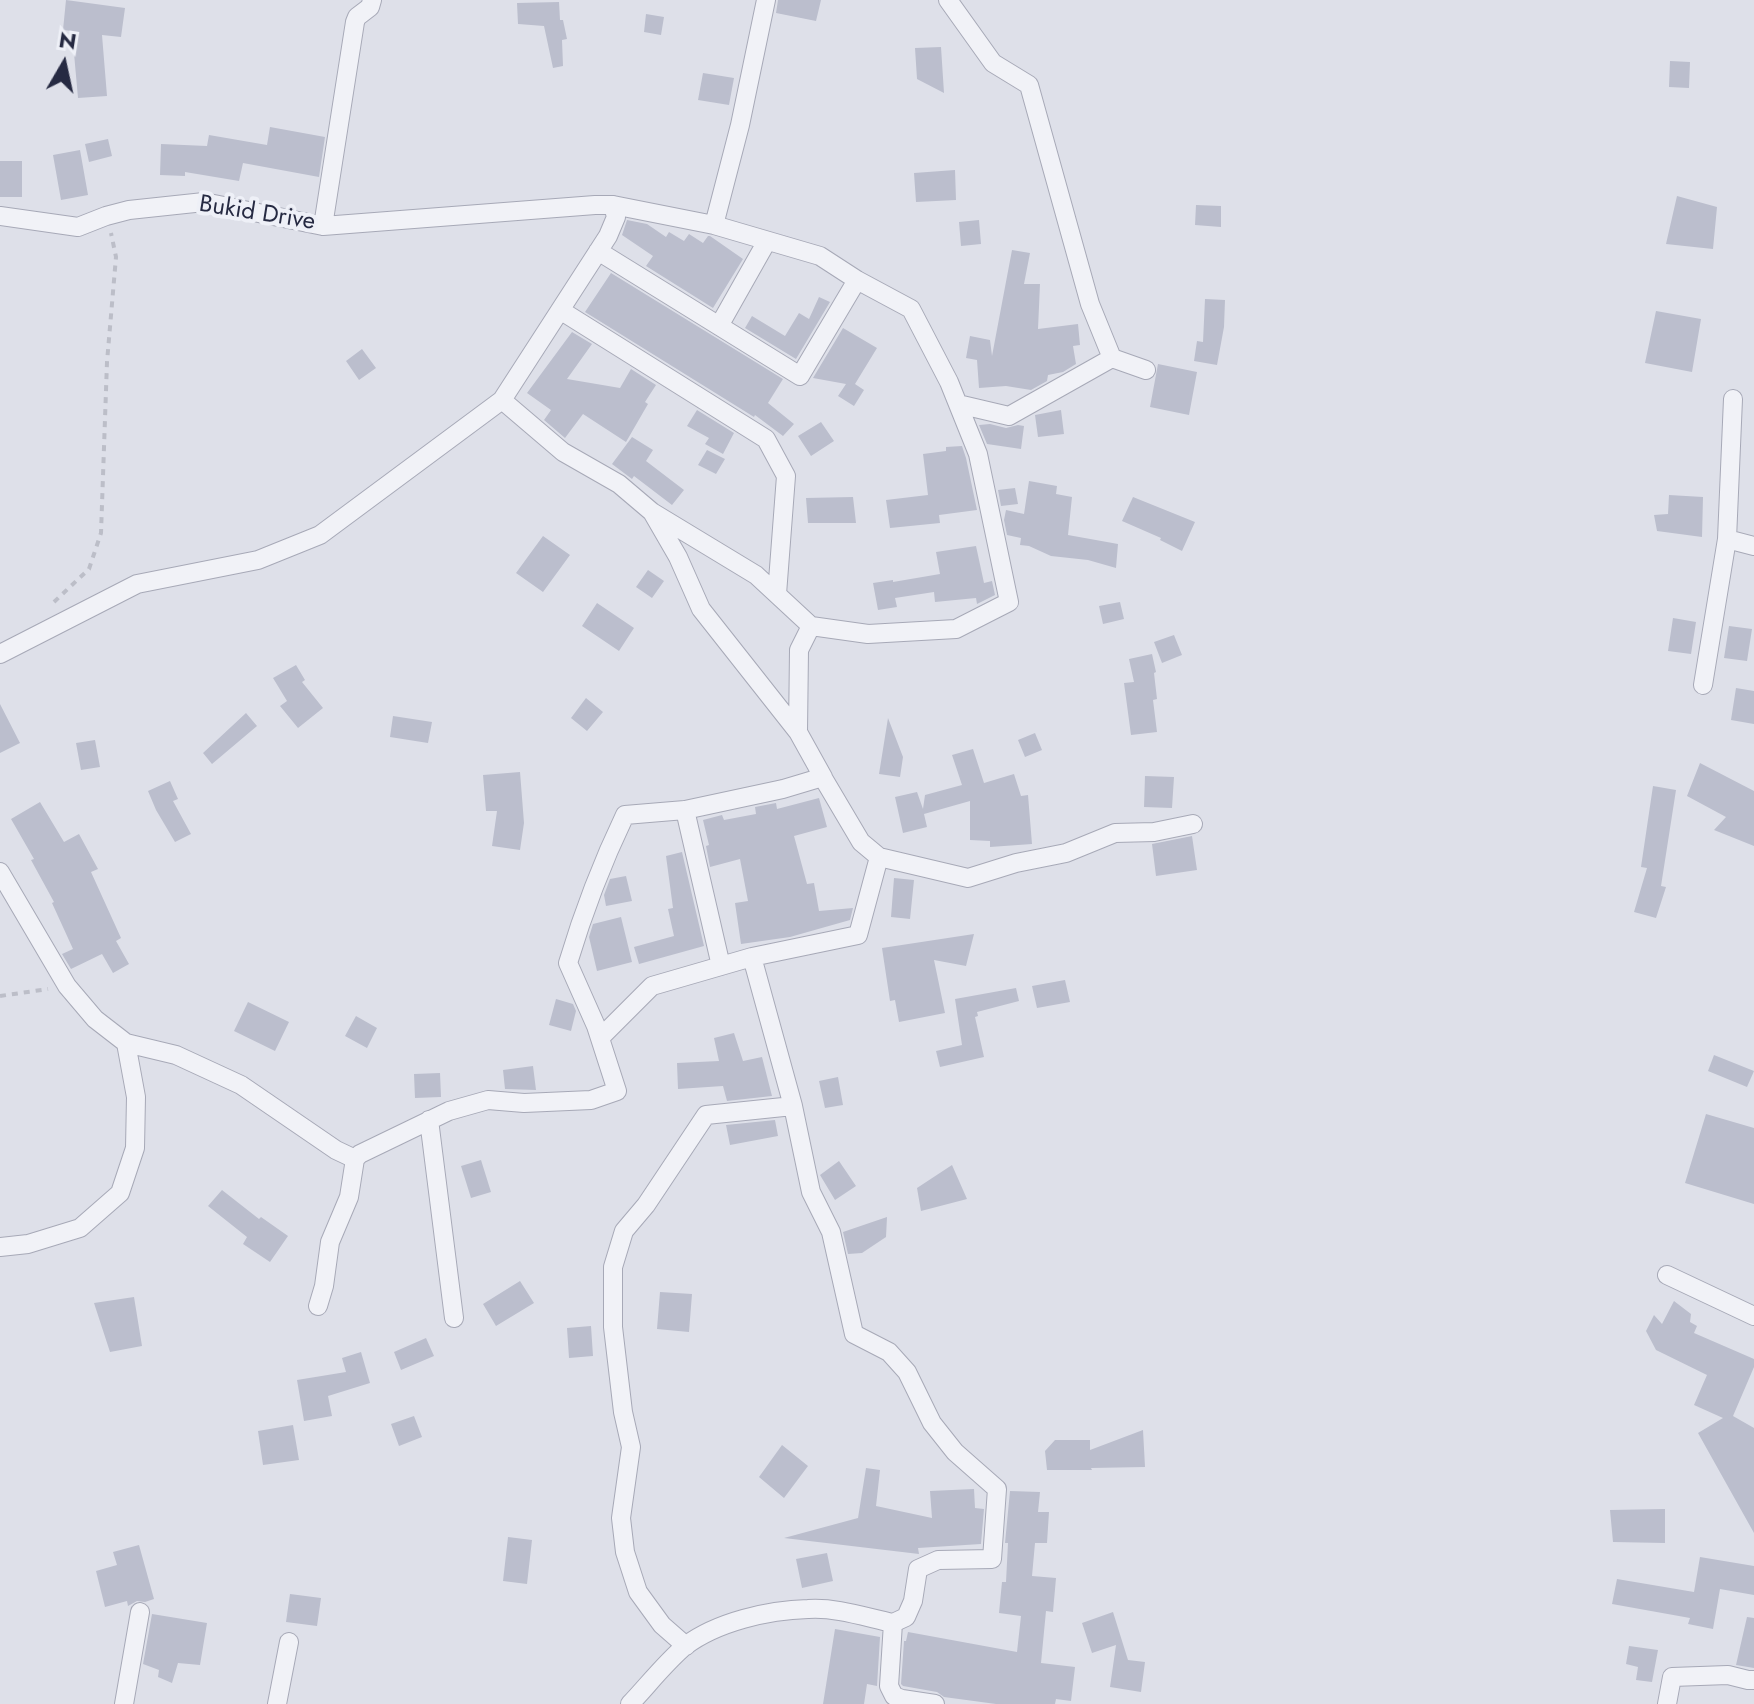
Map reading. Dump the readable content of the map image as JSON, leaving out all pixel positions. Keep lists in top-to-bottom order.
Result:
{
  "streets": {
    "street": ["Bukid Drive"]
  },
  "north": "top"
}
